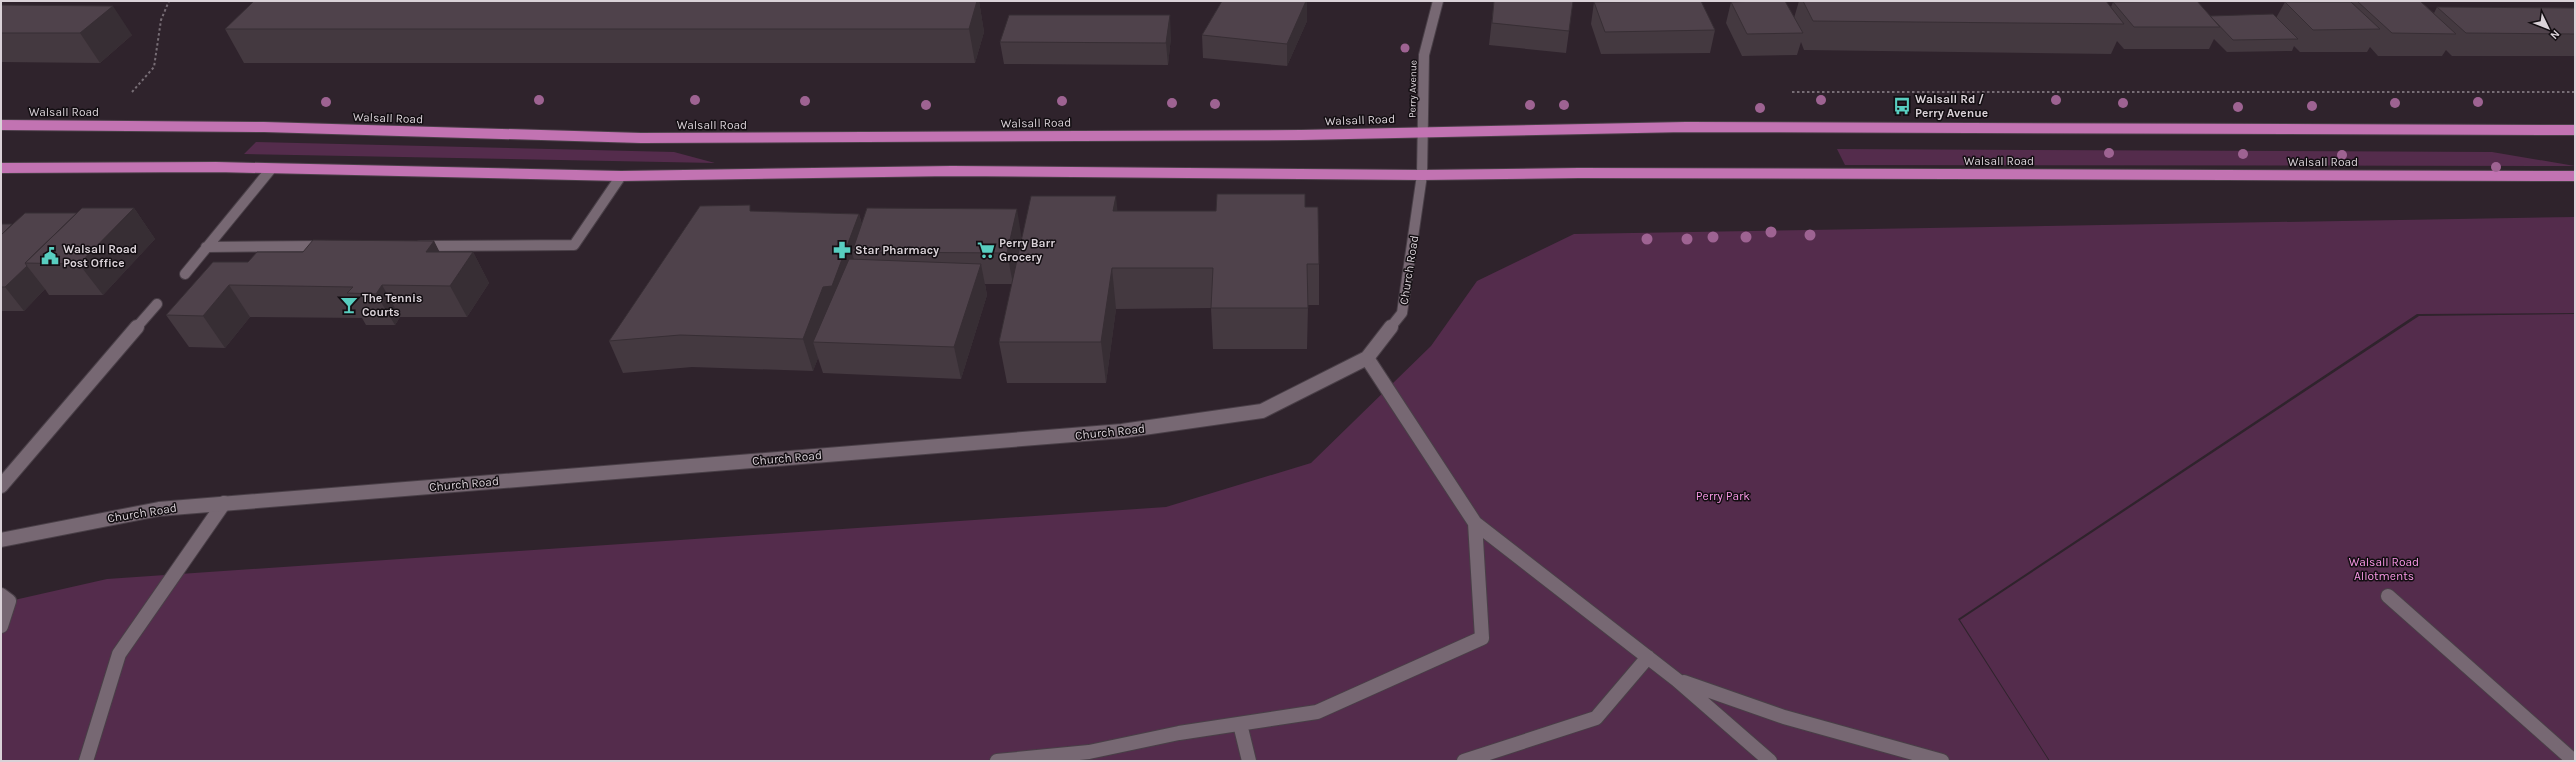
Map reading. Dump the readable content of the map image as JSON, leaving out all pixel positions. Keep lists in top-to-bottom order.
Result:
{
  "streets": {
    "highway": ["Walsall Road"],
    "street": ["Perry Avenue", "Church Road"]
  },
  "crossings": [
    ["Perry Avenue", "Walsall Road"],
    ["Walsall Road", "Church Road"]
  ],
  "parks": ["Perry Park", "Walsall Road Allotments"],
  "places": {
    "bus stop": ["Walsall Rd / Perry Avenue"],
    "pharmacy": ["Star Pharmacy"],
    "supermarket": ["Perry Barr Grocery"],
    "public building": ["Walsall Road Post Office"],
    "bar": ["The Tennis Courts"]
  },
  "north": "bottom right"
}
